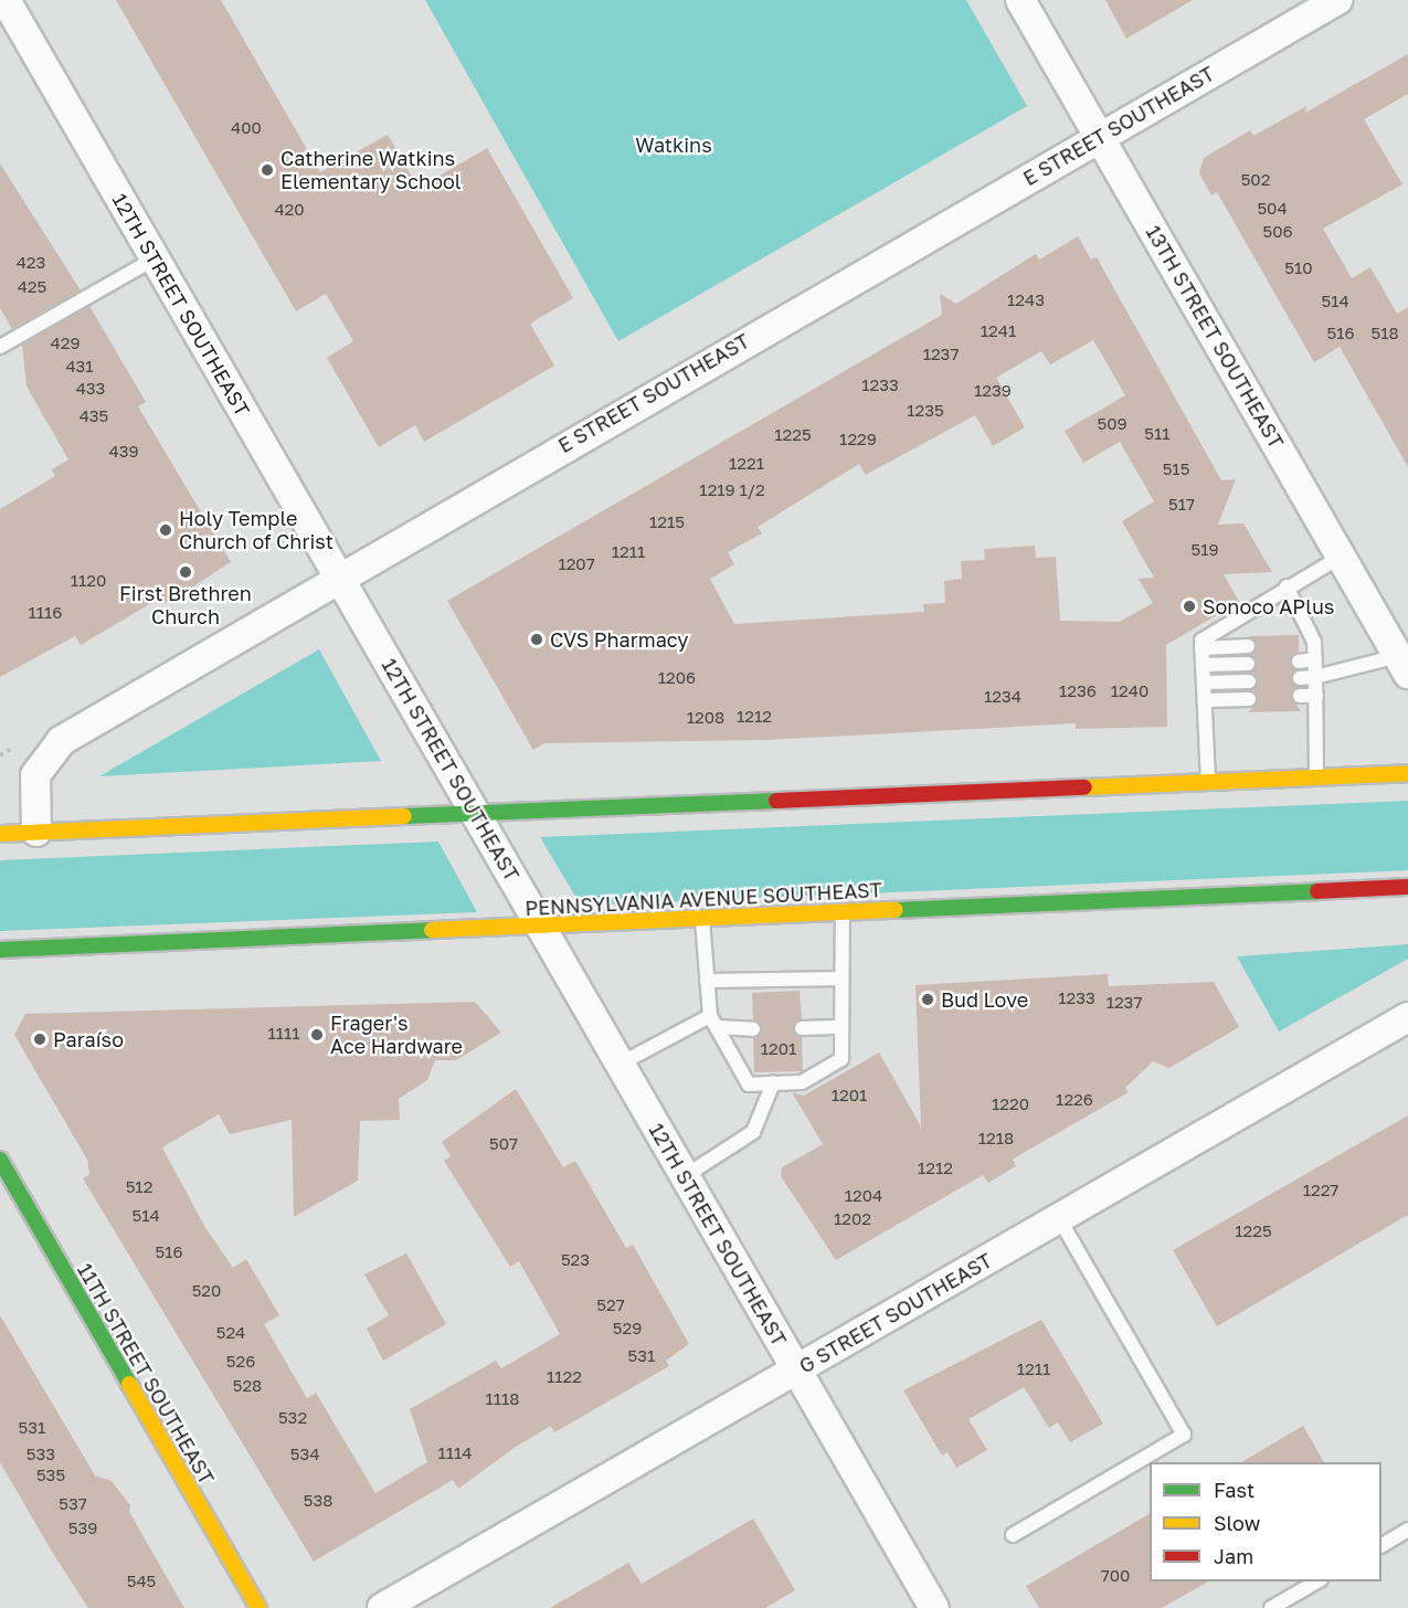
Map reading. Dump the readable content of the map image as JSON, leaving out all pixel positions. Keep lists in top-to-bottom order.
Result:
{
  "streets": {
    "main road": ["PENNSYLVANIA AVENUE SOUTHEAST", "11TH STREET SOUTHEAST"],
    "street": [
      "E STREET SOUTHEAST",
      "12TH STREET SOUTHEAST",
      "13TH STREET SOUTHEAST",
      "G STREET SOUTHEAST"
    ]
  },
  "crossings": [
    ["E STREET SOUTHEAST", "12TH STREET SOUTHEAST"],
    ["E STREET SOUTHEAST", "13TH STREET SOUTHEAST"],
    ["12TH STREET SOUTHEAST", "PENNSYLVANIA AVENUE SOUTHEAST"],
    ["12TH STREET SOUTHEAST", "G STREET SOUTHEAST"]
  ],
  "parks": ["Watkins"],
  "places": [
    "Catherine Watkins Elementary School",
    "Holy Temple Church of Christ",
    "First Brethren Church",
    "Sonoco APlus",
    "CVS Pharmacy",
    "Bud Love",
    "Frager's Ace Hardware",
    "Paraíso"
  ],
  "house_numbers": [
    "400",
    "502",
    "504",
    "420",
    "506",
    "423",
    "510",
    "425",
    "1243",
    "514",
    "1241",
    "516",
    "518",
    "429",
    "1237",
    "431",
    "1233",
    "433",
    "1239",
    "1235",
    "435",
    "509",
    "511",
    "1225",
    "1229",
    "439",
    "1221",
    "515",
    "1219 1/2",
    "517",
    "1215",
    "519",
    "1211",
    "1207",
    "1120",
    "1116",
    "1206",
    "1236",
    "1240",
    "1234",
    "1212",
    "1208",
    "1233",
    "1237",
    "1111",
    "1201",
    "1201",
    "1226",
    "1220",
    "1218",
    "507",
    "1212",
    "512",
    "1227",
    "1204",
    "514",
    "1202",
    "1225",
    "516",
    "523",
    "520",
    "527",
    "529",
    "524",
    "531",
    "526",
    "1211",
    "1122",
    "528",
    "1118",
    "532",
    "531",
    "1114",
    "533",
    "534",
    "535",
    "538",
    "537",
    "539",
    "700",
    "545"
  ],
  "legend": ["Fast", "Slow", "Jam"]
}
